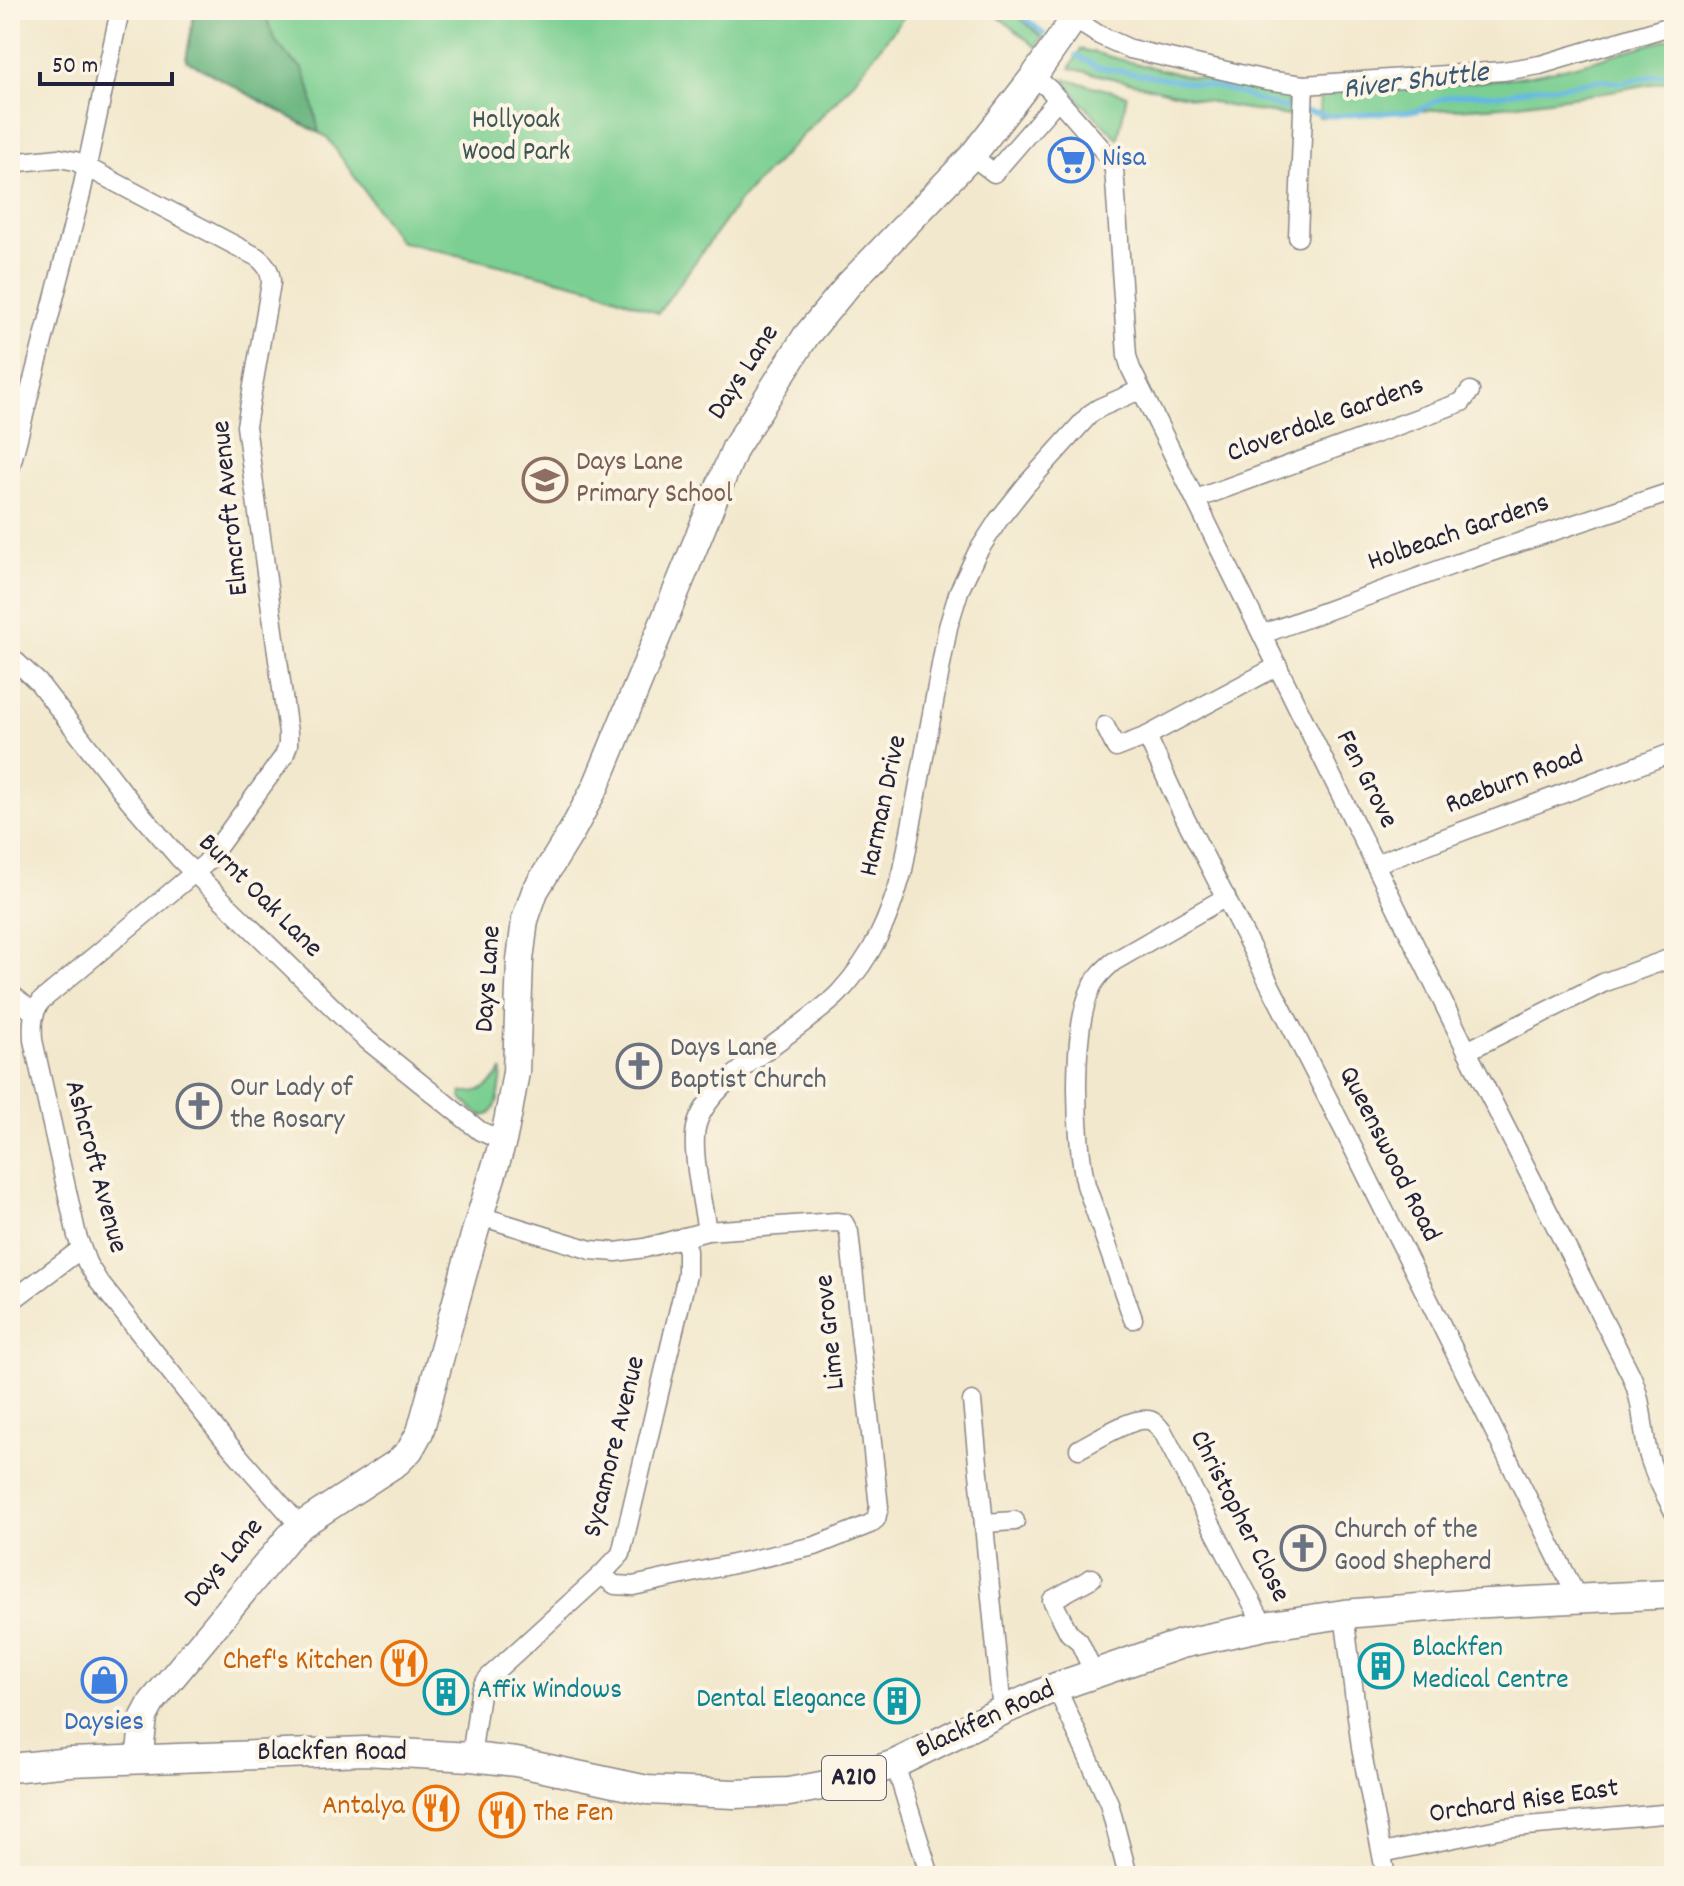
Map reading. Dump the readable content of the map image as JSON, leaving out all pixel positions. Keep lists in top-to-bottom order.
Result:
{
  "streets": {
    "main road": ["Blackfen Road", "A210"],
    "street": [
      "Days Lane",
      "Cloverdale Gardens",
      "Elmcroft Avenue",
      "Holbeach Gardens",
      "Fen Grove",
      "Raeburn Road",
      "Harman Drive",
      "Burnt Oak Lane",
      "Queenswood Road",
      "Ashcroft Avenue",
      "Lime Grove",
      "Sycamore Avenue",
      "Christopher Close",
      "Orchard Rise East"
    ]
  },
  "crossings": [
    ["Days Lane", "Fen Grove"],
    ["Days Lane", "Burnt Oak Lane"],
    ["Days Lane", "Ashcroft Avenue"],
    ["Days Lane", "Lime Grove"],
    ["Days Lane", "Blackfen Road"],
    ["Cloverdale Gardens", "Fen Grove"],
    ["Elmcroft Avenue", "Burnt Oak Lane"],
    ["Holbeach Gardens", "Fen Grove"],
    ["Fen Grove", "Raeburn Road"],
    ["Fen Grove", "Harman Drive"],
    ["Harman Drive", "Lime Grove"],
    ["Queenswood Road", "Blackfen Road"],
    ["Lime Grove", "Sycamore Avenue"],
    ["Sycamore Avenue", "Blackfen Road"],
    ["Christopher Close", "Blackfen Road"]
  ],
  "water": ["River Shuttle"],
  "parks": ["Hollyoak Wood Park"],
  "places": {
    "supermarket": ["Nisa"],
    "school or university": ["Days Lane Primary School"],
    "church": ["Days Lane Baptist Church", "Our Lady of the Rosary", "Church of the Good Shepherd"],
    "restaurant": ["Chef's Kitchen", "Antalya", "The Fen"],
    "building": ["Blackfen Medical Centre", "Affix Windows", "Dental Elegance"],
    "shop": ["Daysies"]
  },
  "scale_bar": "50 m"
}
